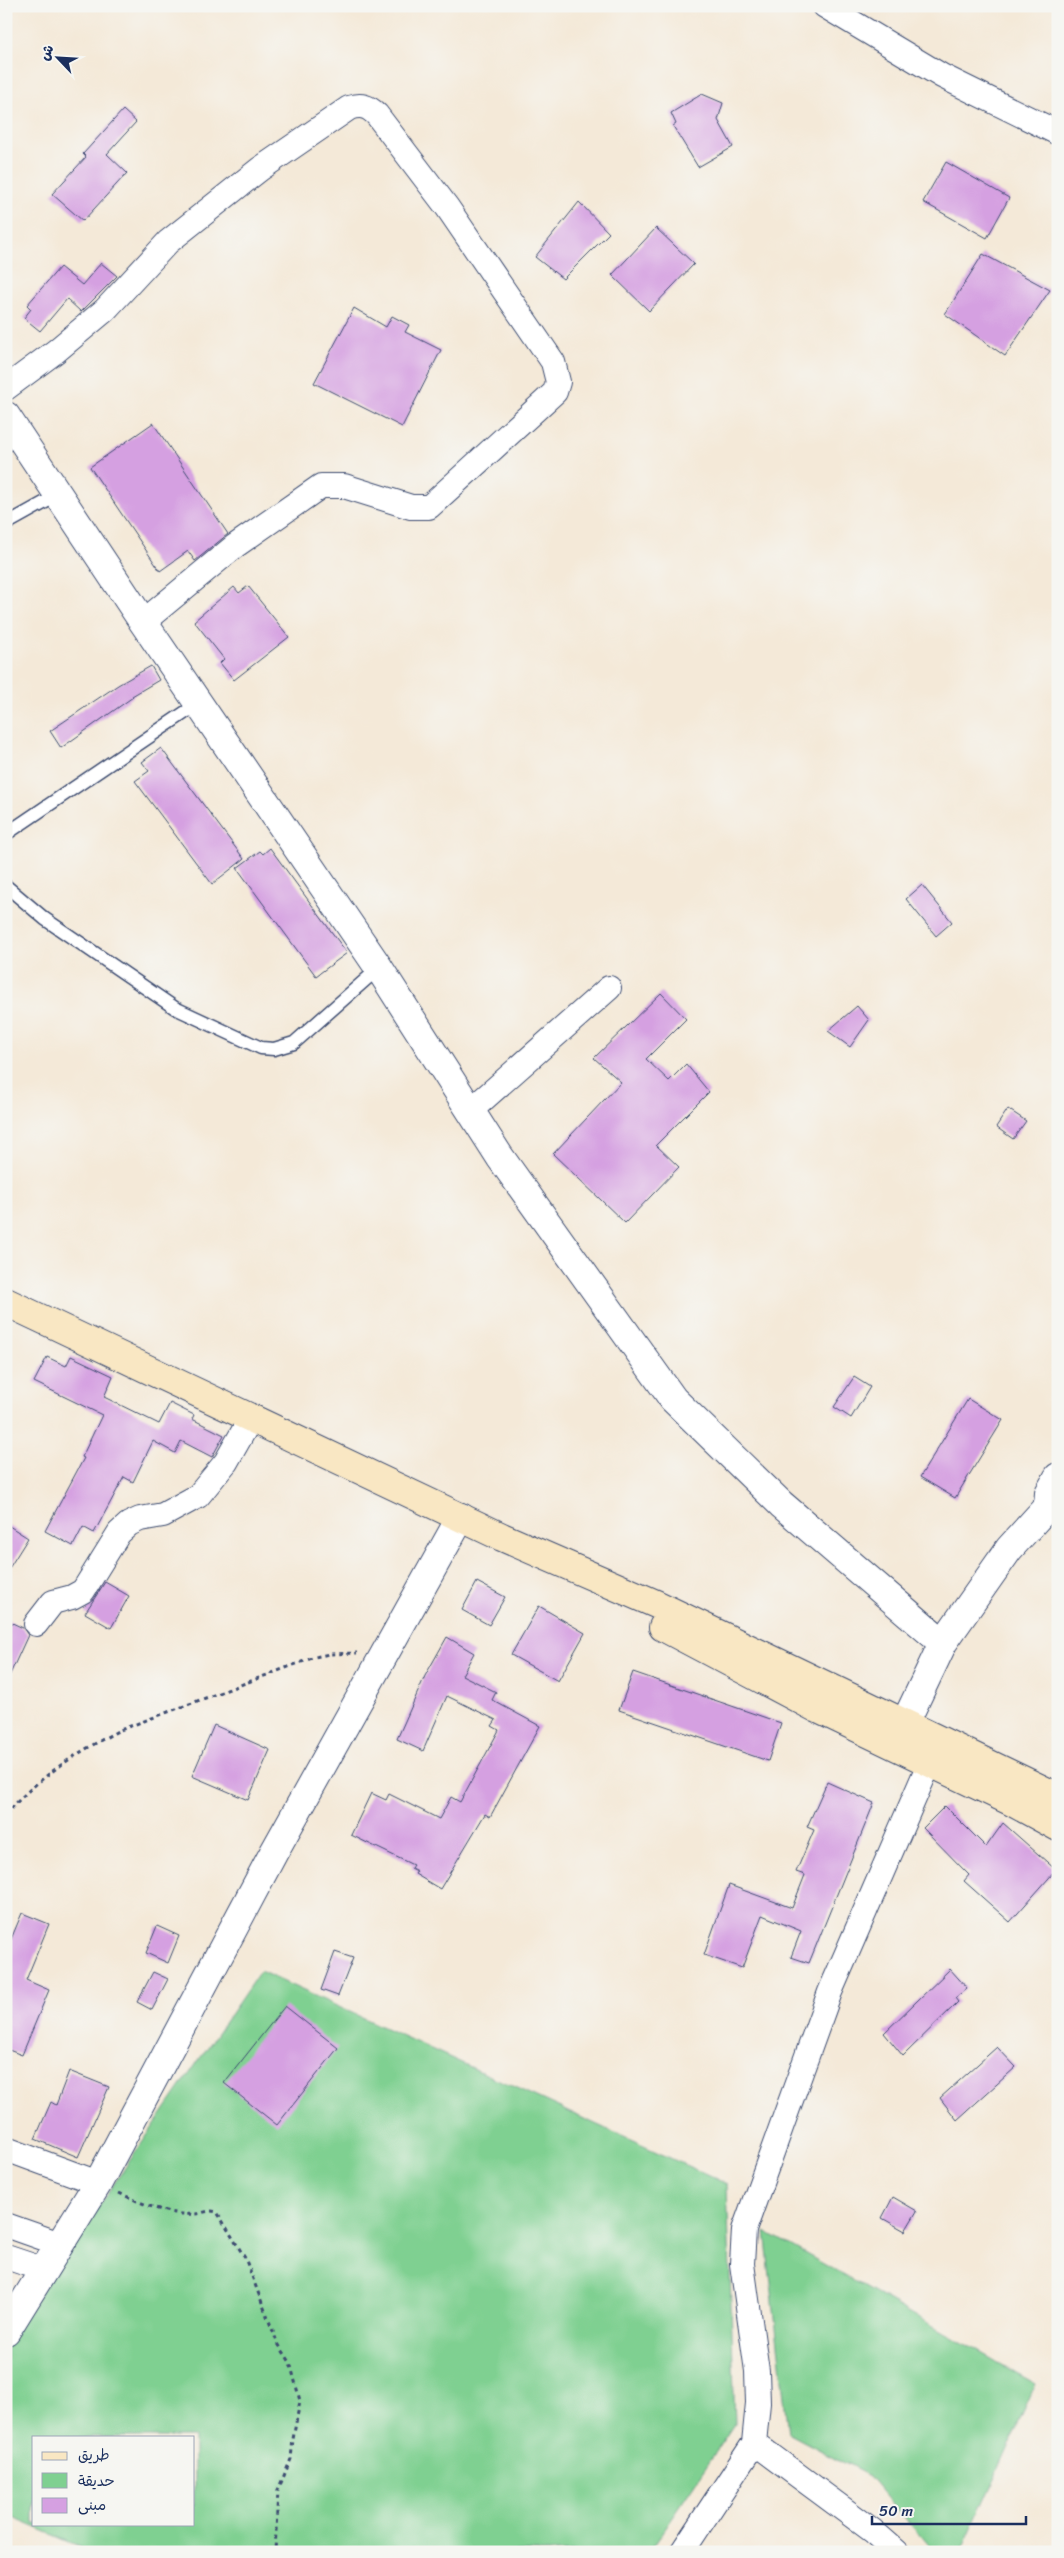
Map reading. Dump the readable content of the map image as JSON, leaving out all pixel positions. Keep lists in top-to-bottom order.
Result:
{
  "legend": ["طريق", "حديقة", "مبنى"],
  "scale_bar": "50 m",
  "north": "top left"
}
